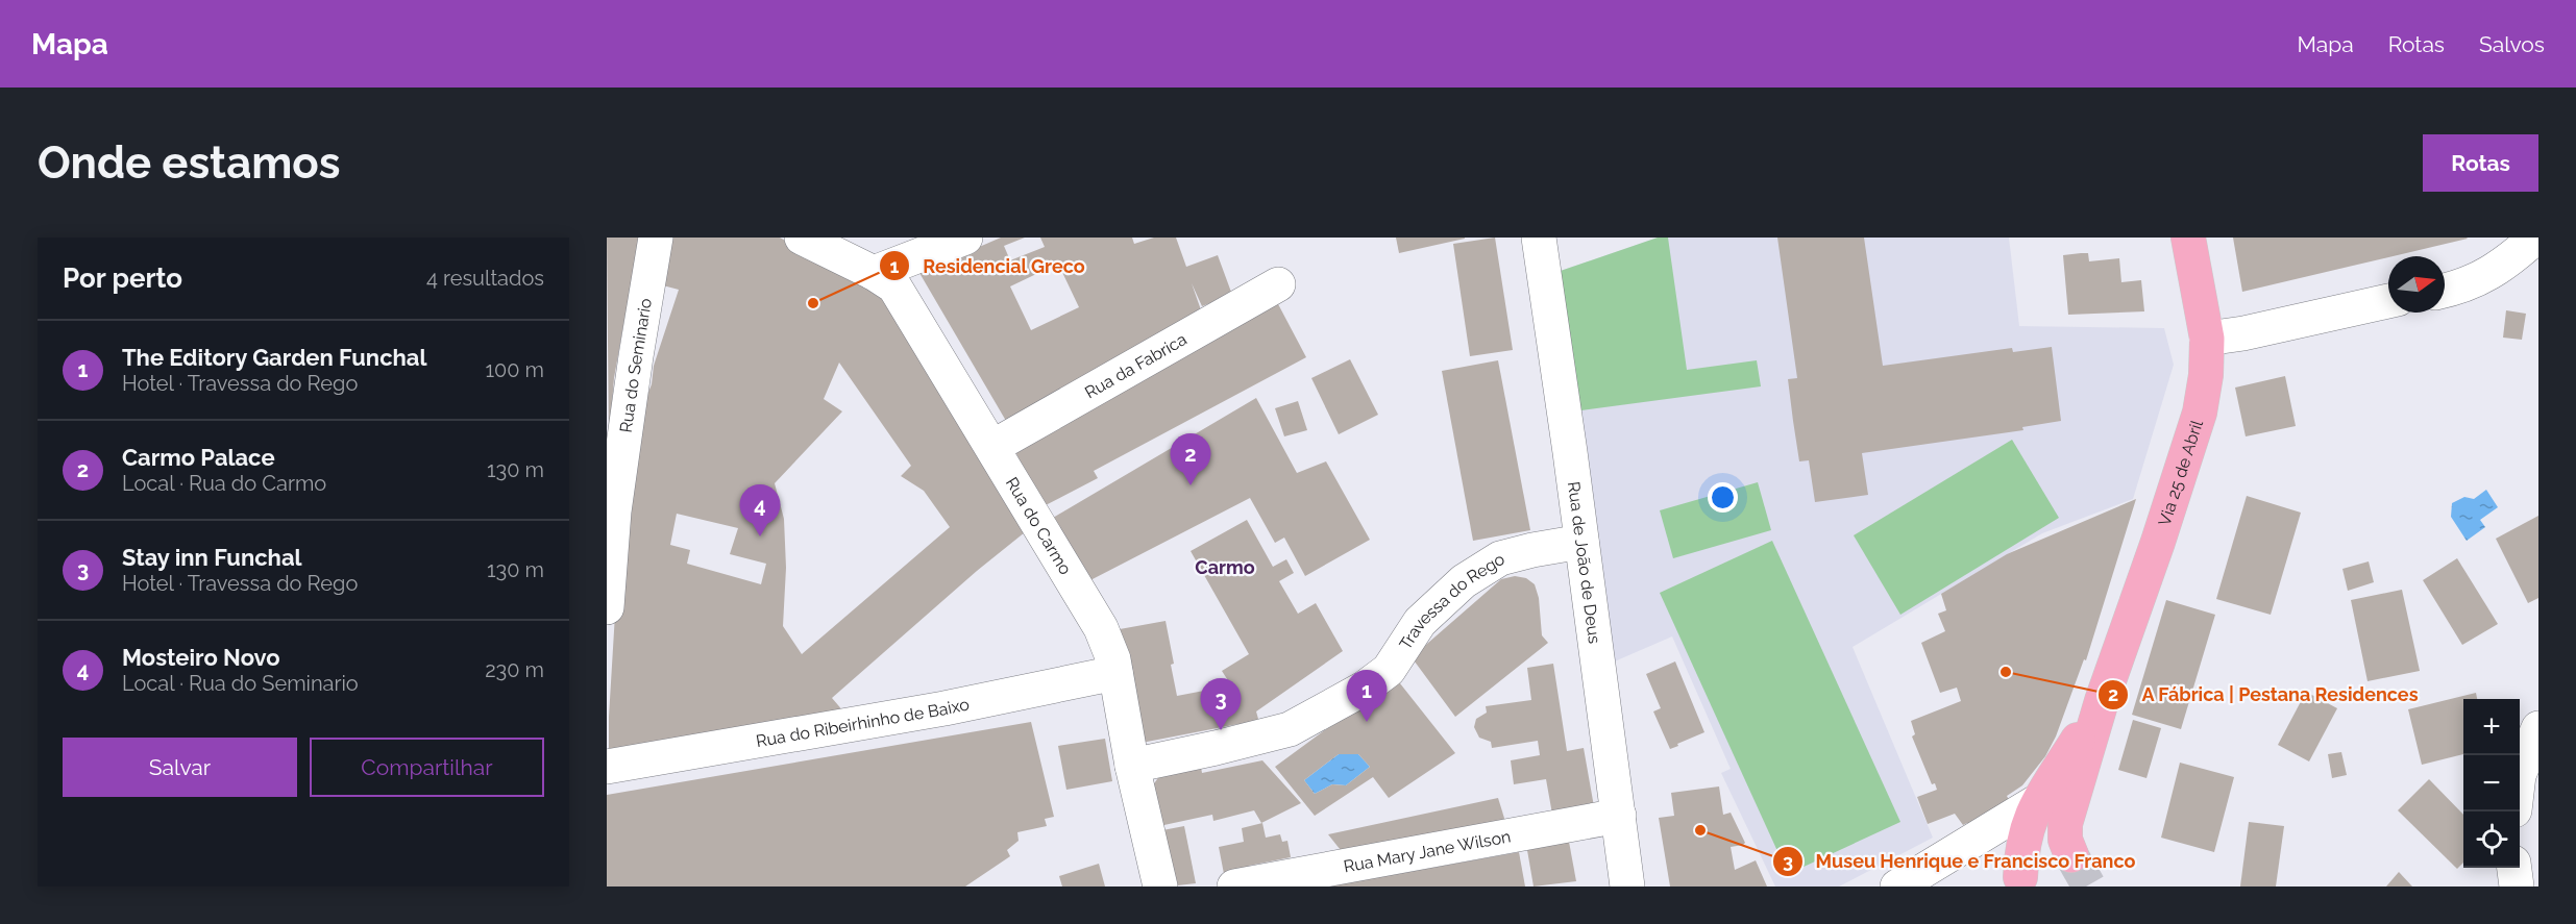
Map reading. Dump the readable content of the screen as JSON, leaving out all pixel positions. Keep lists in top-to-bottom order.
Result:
{
  "streets": {
    "main road": ["Via 25 de Abril"],
    "street": [
      "Rua do Seminario",
      "Rua da Fabrica",
      "Rua do Carmo",
      "Rua de João de Deus",
      "Travessa do Rego",
      "Rua do Ribeirhinho de Baixo",
      "Rua Mary Jane Wilson"
    ]
  },
  "crossings": [
    ["Rua da Fabrica", "Rua do Carmo"],
    ["Rua do Carmo", "Travessa do Rego"],
    ["Rua do Carmo", "Rua do Ribeirhinho de Baixo"],
    ["Rua de João de Deus", "Travessa do Rego"],
    ["Rua de João de Deus", "Rua Mary Jane Wilson"]
  ],
  "districts": ["Carmo"],
  "places": ["Residencial Greco", "A Fábrica | Pestana Residences", "Museu Henrique e Francisco Franco"],
  "north": "right",
  "page": {
    "header": "Mapa",
    "nav": ["Mapa", "Rotas", "Salvos"],
    "buttons": [
      "Rotas",
      ["Salvar", "Compartilhar"]
    ],
    "title": "Onde estamos",
    "heading": ["Por perto", "4 resultados"],
    "list": [
      {
        "mark": "1",
        "name": "The Editory Garden Funchal",
        "note": "Hotel · Travessa do Rego",
        "value": "100 m"
      },
      {
        "mark": "2",
        "name": "Carmo Palace",
        "note": "Local · Rua do Carmo",
        "value": "130 m"
      },
      {
        "mark": "3",
        "name": "Stay inn Funchal",
        "note": "Hotel · Travessa do Rego",
        "value": "130 m"
      },
      {
        "mark": "4",
        "name": "Mosteiro Novo",
        "note": "Local · Rua do Seminario",
        "value": "230 m"
      }
    ],
    "pins": [
      "2",
      "4",
      "1",
      "3"
    ],
    "map_buttons": ["+", "−"]
  }
}
